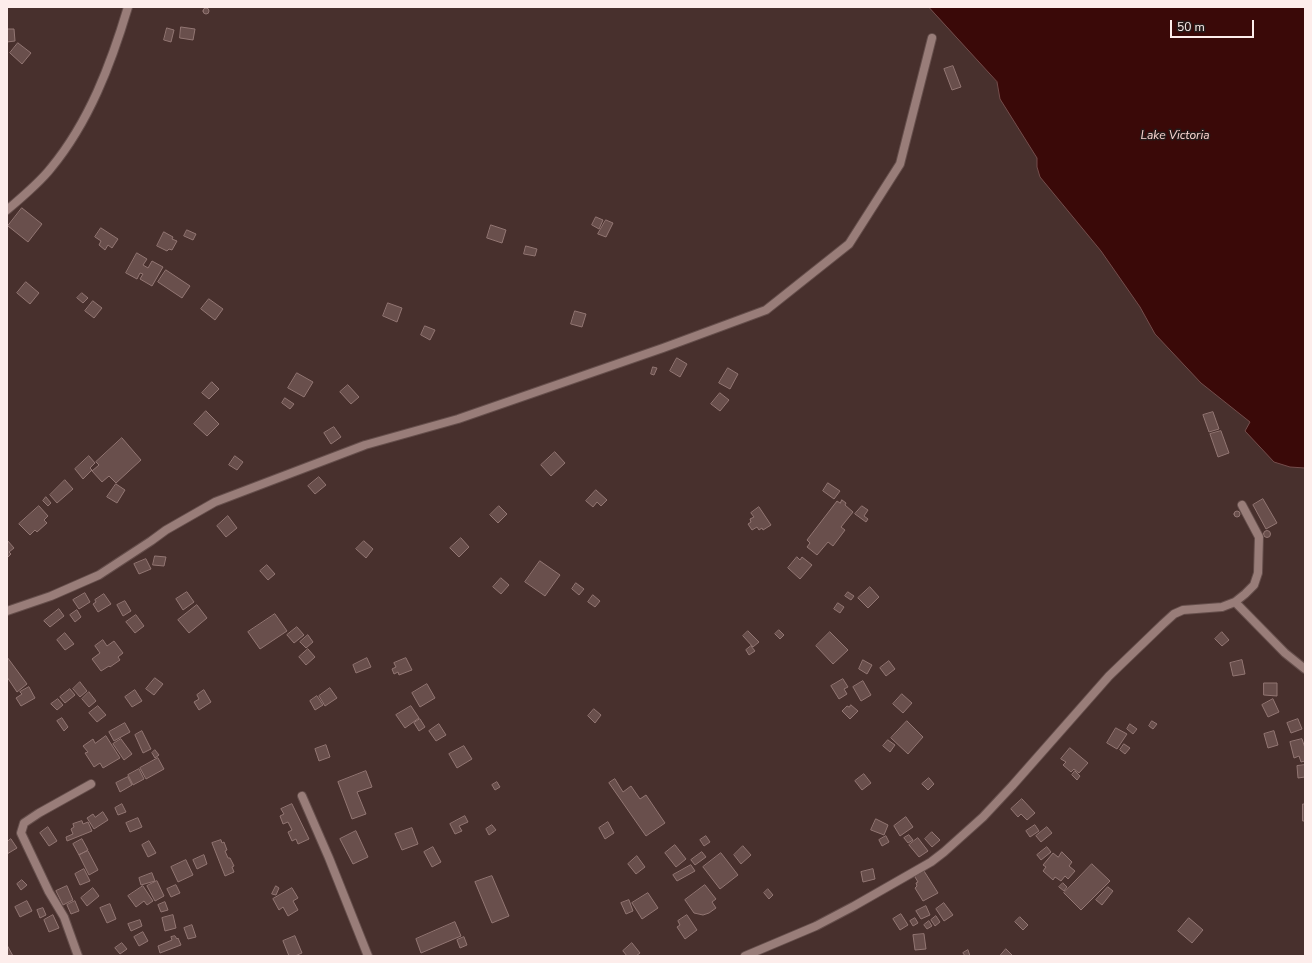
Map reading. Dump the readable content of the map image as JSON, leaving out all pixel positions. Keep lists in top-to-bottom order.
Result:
{
  "water": ["Lake Victoria"],
  "scale_bar": "50 m"
}
